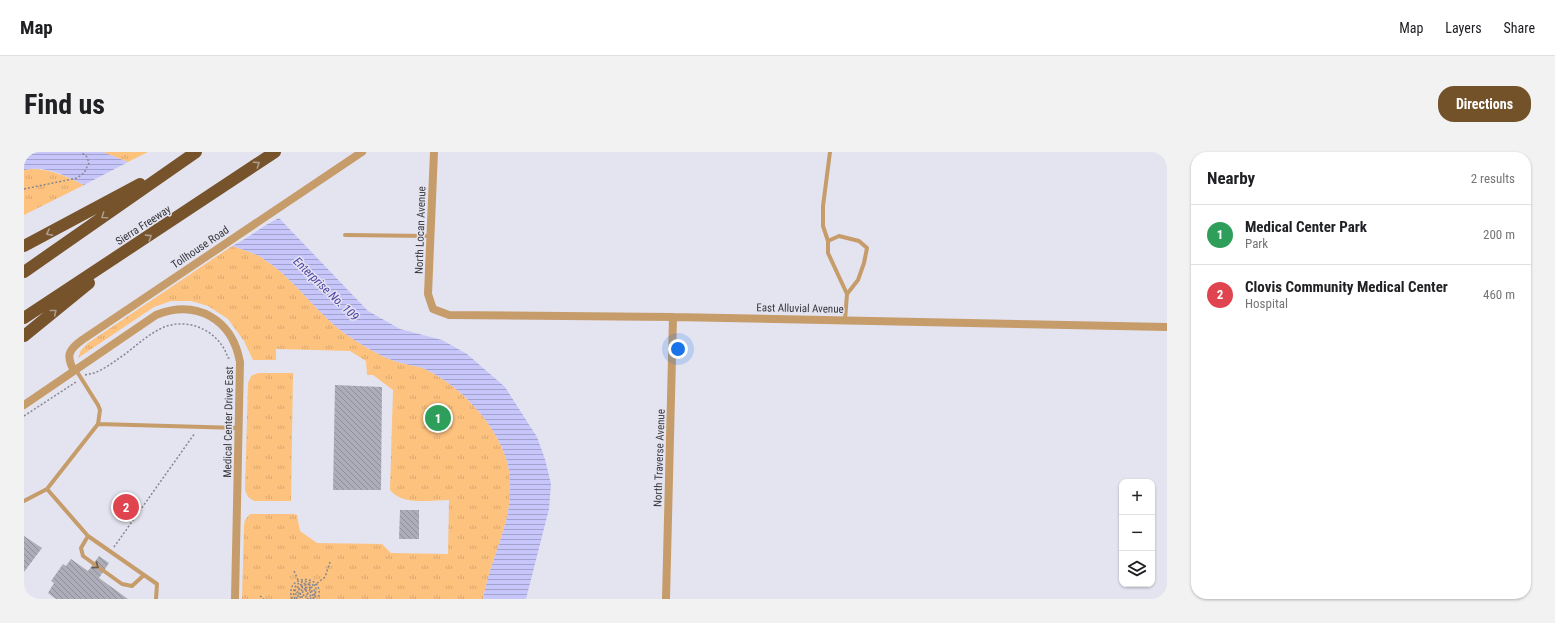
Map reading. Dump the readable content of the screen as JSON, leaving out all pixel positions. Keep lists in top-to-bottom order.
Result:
{
  "streets": {
    "highway": ["Sierra Freeway"],
    "street": [
      "North Locan Avenue",
      "Tollhouse Road",
      "East Alluvial Avenue",
      "Medical Center Drive East",
      "North Traverse Avenue"
    ]
  },
  "crossings": [
    ["North Locan Avenue", "East Alluvial Avenue"],
    ["Tollhouse Road", "Medical Center Drive East"],
    ["East Alluvial Avenue", "North Traverse Avenue"]
  ],
  "water": ["Enterprise No. 109"],
  "page": {
    "header": "Map",
    "nav": ["Map", "Layers", "Share"],
    "buttons": "Directions",
    "title": "Find us",
    "heading": ["Nearby", "2 results"],
    "list": [
      {
        "mark": "1",
        "name": "Medical Center Park",
        "note": "Park",
        "value": "200 m"
      },
      {
        "mark": "2",
        "name": "Clovis Community Medical Center",
        "note": "Hospital",
        "value": "460 m"
      }
    ],
    "pins": ["1", "2"],
    "map_buttons": ["+", "−"]
  }
}
